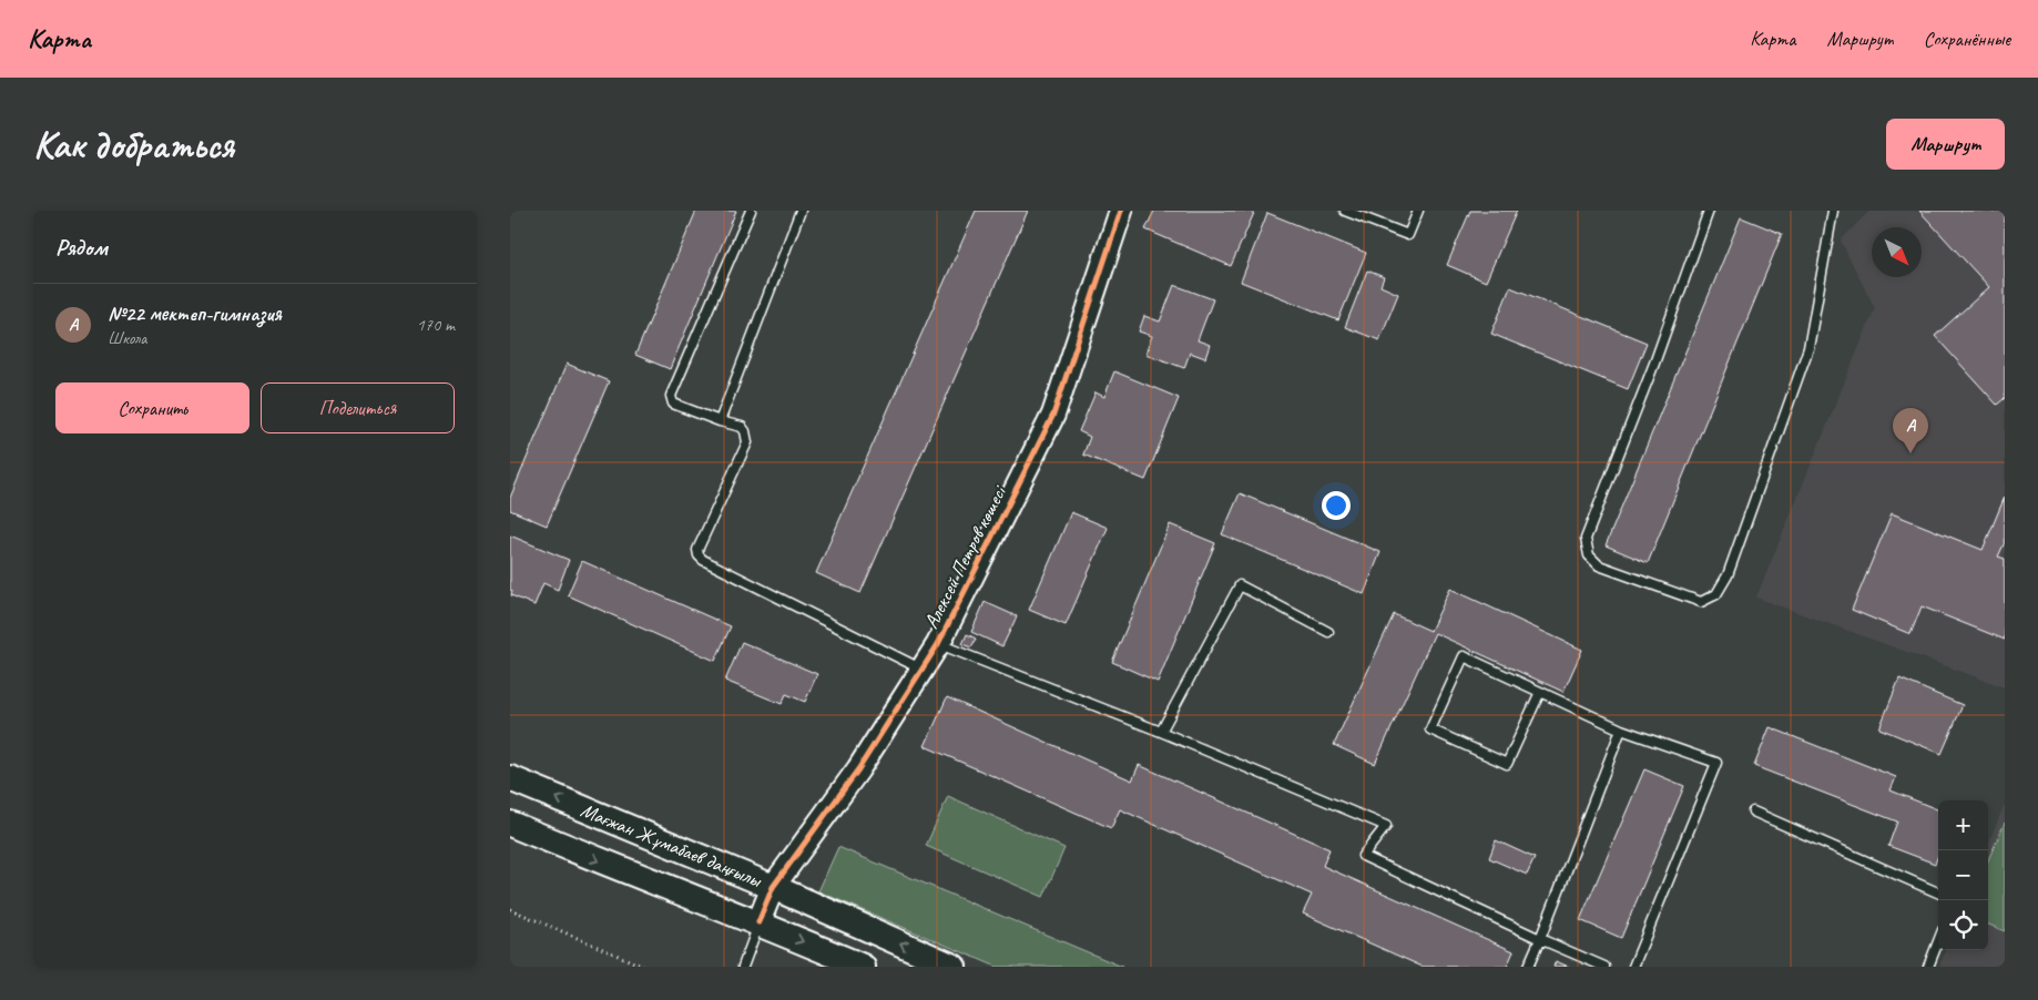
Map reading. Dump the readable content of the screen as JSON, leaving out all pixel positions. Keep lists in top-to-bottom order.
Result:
{
  "streets": {
    "main road": ["Мағжан Жұмабаев даңғылы"],
    "street": ["Алексей Петров көшесі"]
  },
  "crossings": [
    ["Алексей Петров көшесі", "Мағжан Жұмабаев даңғылы"]
  ],
  "north": "bottom right",
  "page": {
    "header": "Карта",
    "nav": ["Карта", "Маршрут", "Сохранённые"],
    "buttons": [
      "Маршрут",
      ["Сохранить", "Поделиться"]
    ],
    "title": "Как добраться",
    "heading": "Рядом",
    "list": [
      {
        "mark": "A",
        "name": "№22 мектеп-гимназия",
        "note": "Школа",
        "value": "170 m"
      }
    ],
    "pins": "A",
    "map_buttons": ["+", "−"]
  }
}
